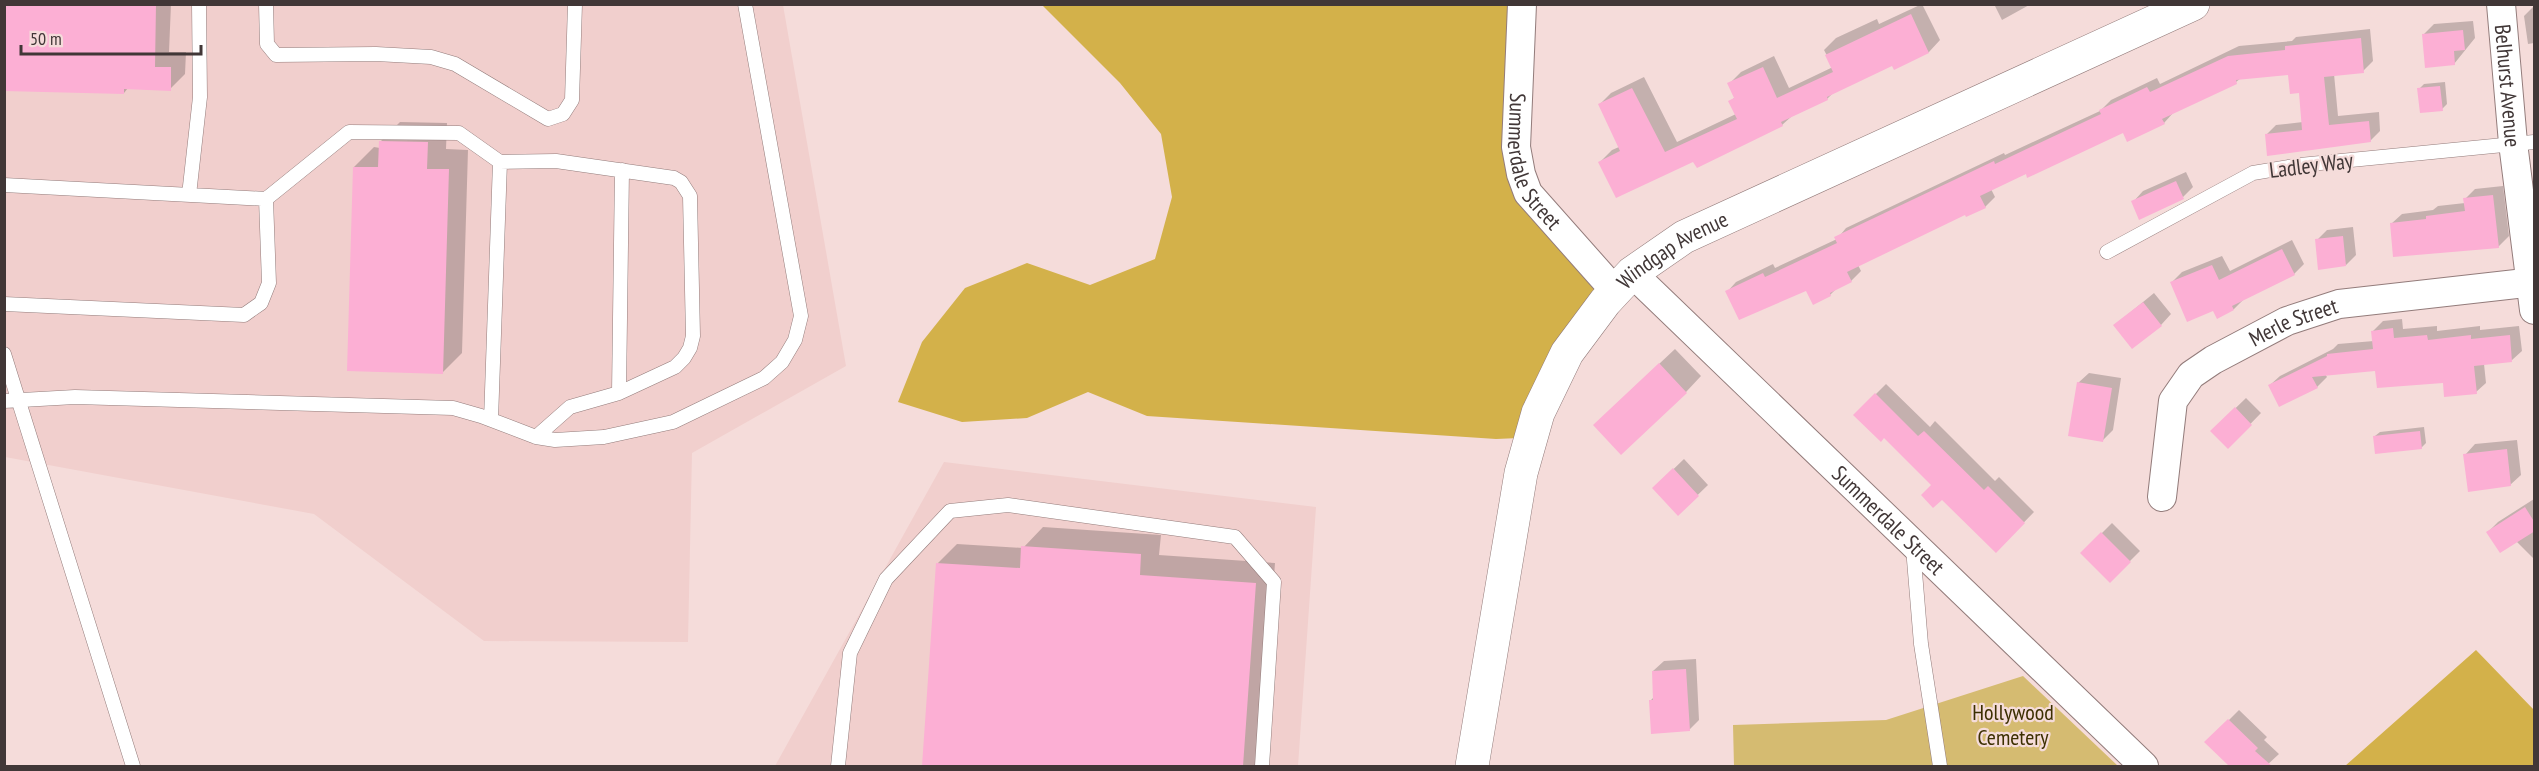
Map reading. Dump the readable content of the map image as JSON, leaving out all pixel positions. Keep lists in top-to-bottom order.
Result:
{
  "streets": {
    "main road": ["Windgap Avenue"],
    "street": ["Belhurst Avenue", "Summerdale Street", "Merle Street"],
    "lane": ["Ladley Way"]
  },
  "crossings": [
    ["Belhurst Avenue", "Ladley Way"],
    ["Belhurst Avenue", "Merle Street"],
    ["Summerdale Street", "Windgap Avenue"]
  ],
  "parks": ["Hollywood Cemetery"],
  "scale_bar": "50 m"
}
